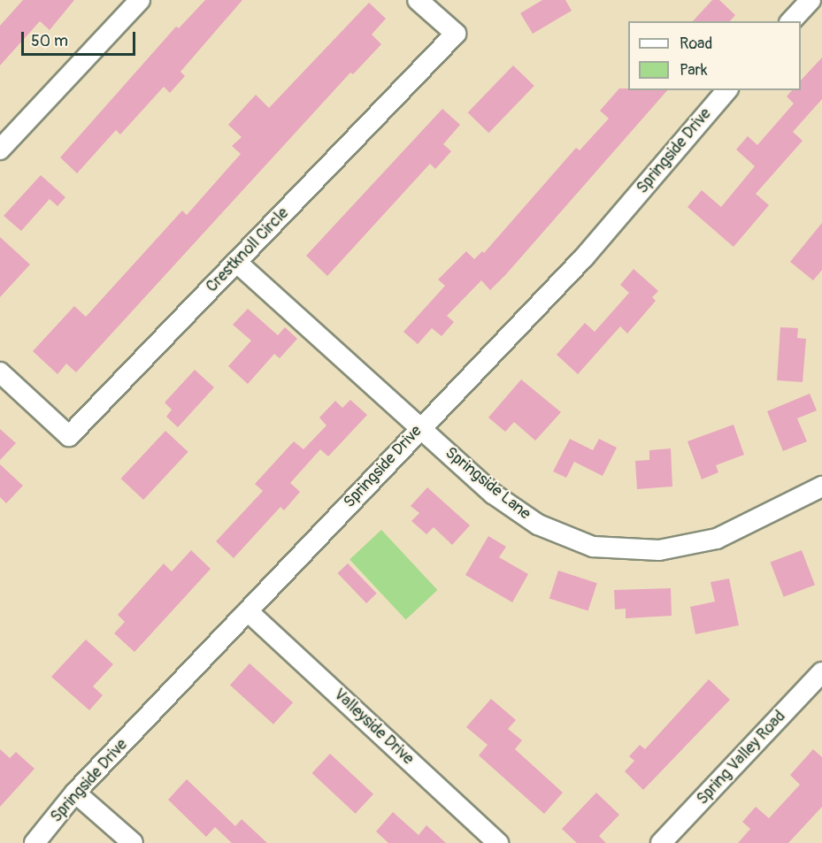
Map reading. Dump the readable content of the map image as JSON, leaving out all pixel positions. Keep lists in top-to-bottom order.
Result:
{
  "streets": {
    "street": [
      "Springside Drive",
      "Crestknoll Circle",
      "Springside Lane",
      "Valleyside Drive",
      "Spring Valley Road"
    ]
  },
  "crossings": [
    ["Springside Drive", "Springside Lane"],
    ["Springside Drive", "Valleyside Drive"],
    ["Crestknoll Circle", "Springside Lane"]
  ],
  "legend": ["Road", "Park"],
  "scale_bar": "50 m"
}
